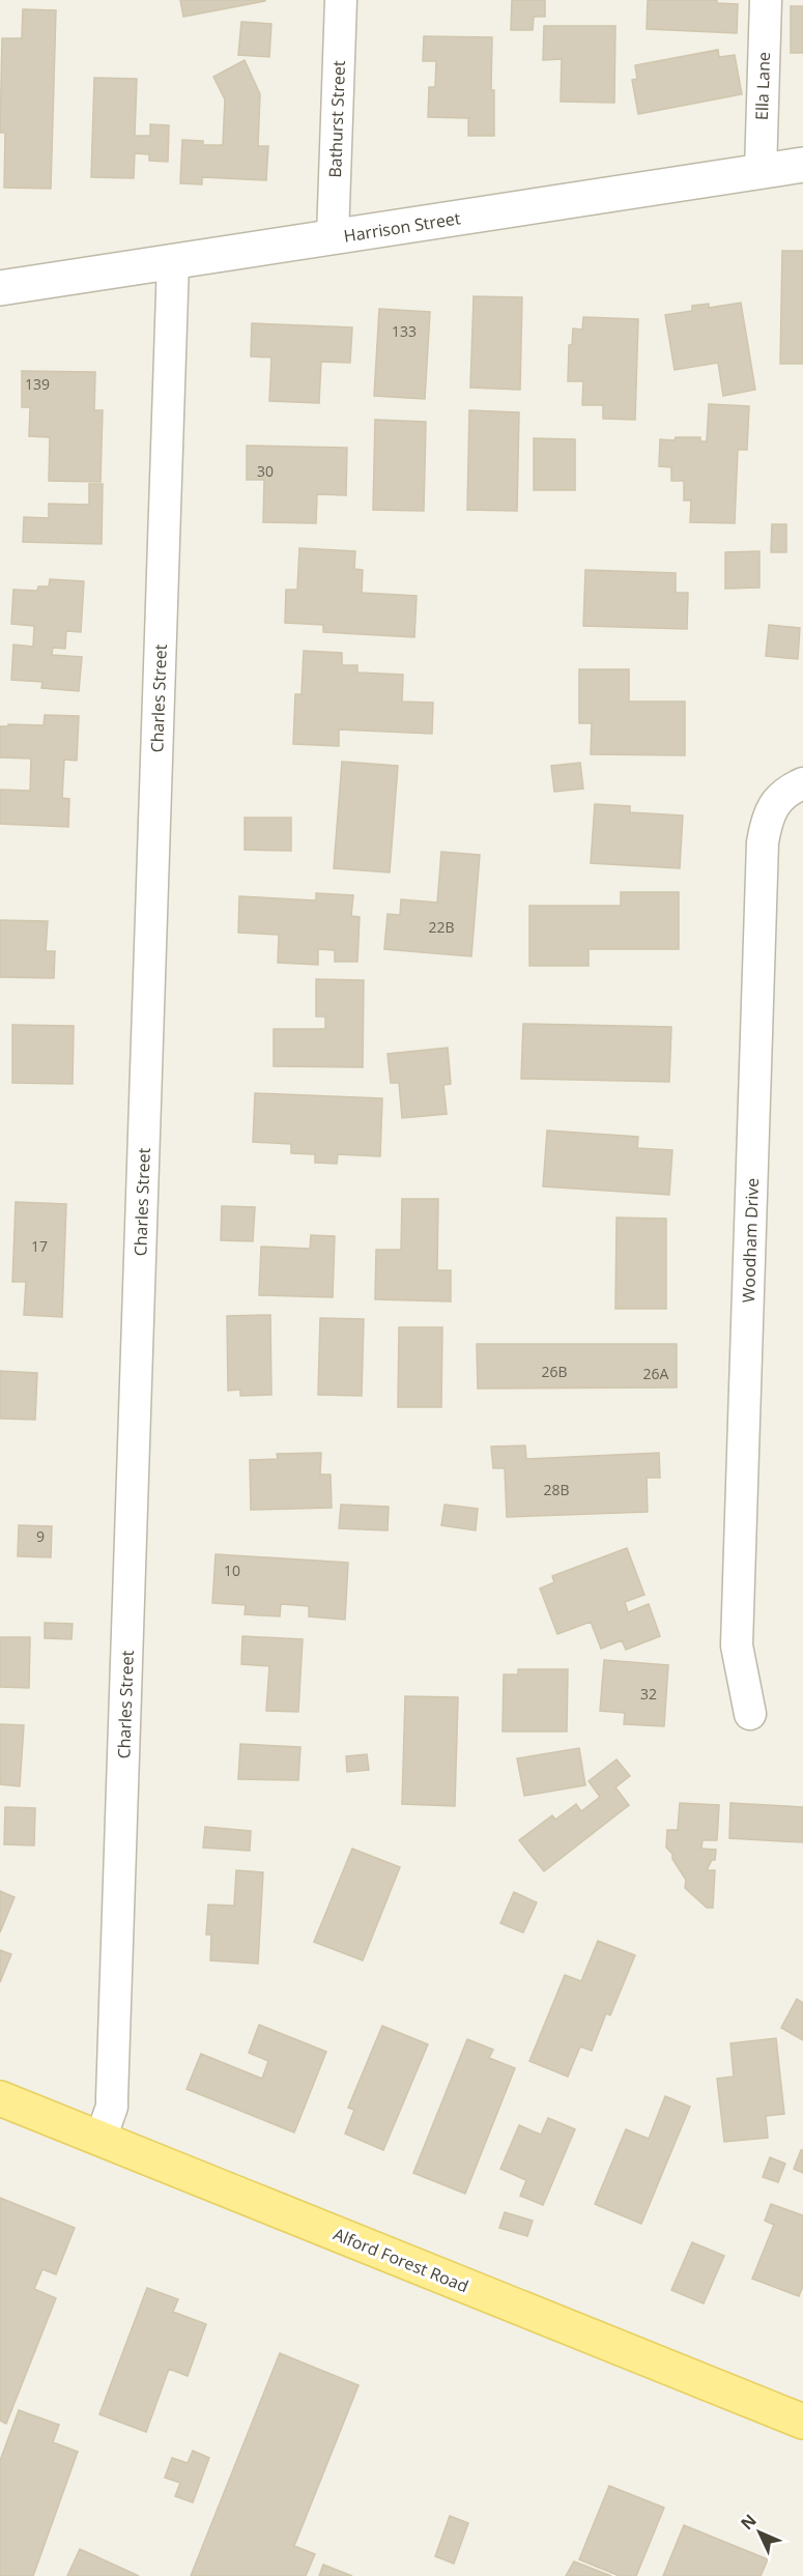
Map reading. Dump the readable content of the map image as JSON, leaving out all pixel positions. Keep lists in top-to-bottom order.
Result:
{
  "streets": {
    "main road": ["Alford Forest Road"],
    "street": [
      "Ella Lane",
      "Bathurst Street",
      "Harrison Street",
      "Charles Street",
      "Woodham Drive"
    ]
  },
  "crossings": [
    ["Ella Lane", "Harrison Street"],
    ["Bathurst Street", "Harrison Street"],
    ["Harrison Street", "Charles Street"],
    ["Charles Street", "Alford Forest Road"]
  ],
  "house_numbers": [
    "133",
    "139",
    "30",
    "22B",
    "17",
    "26B",
    "26A",
    "28B",
    "9",
    "10",
    "32"
  ],
  "north": "top left"
}
